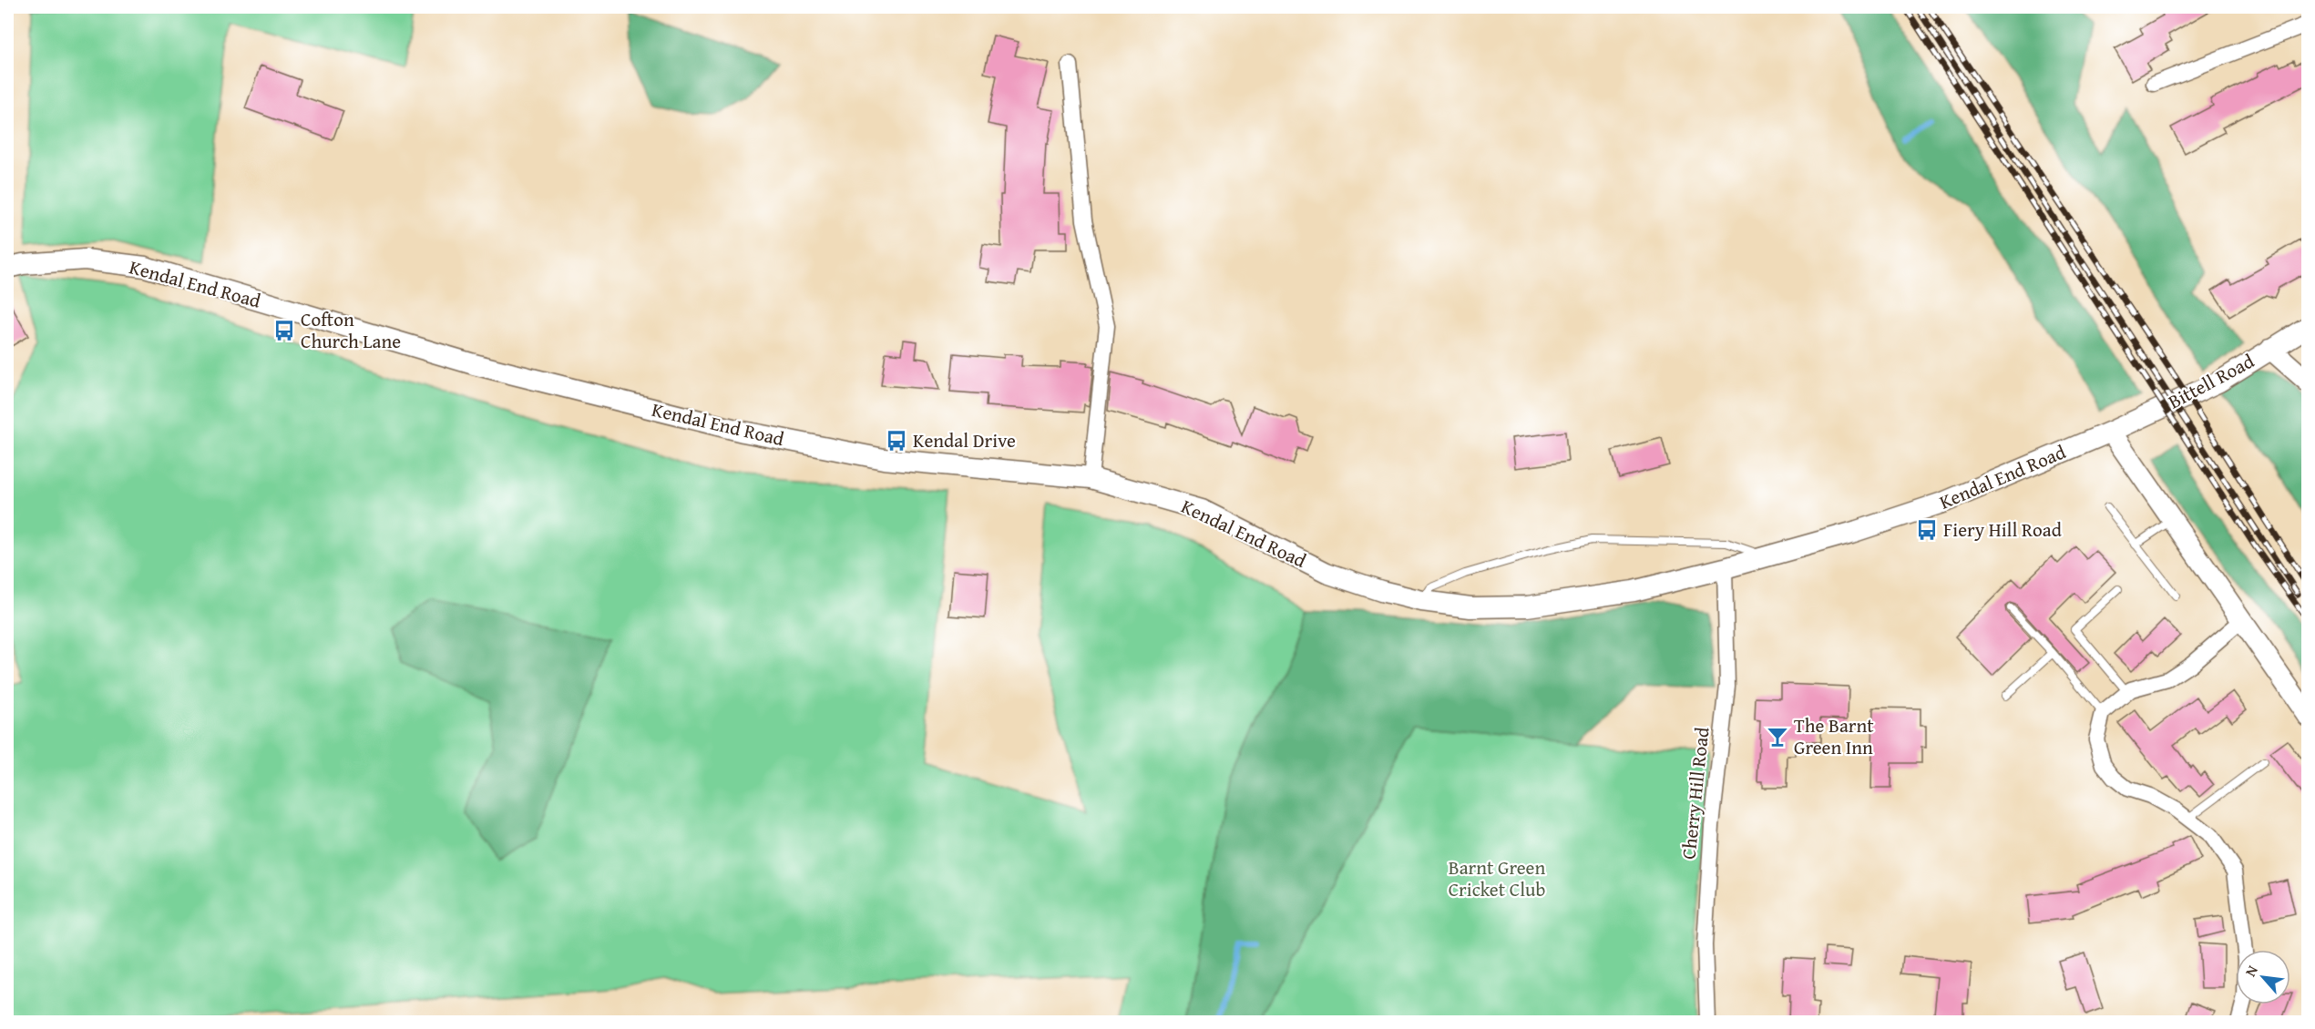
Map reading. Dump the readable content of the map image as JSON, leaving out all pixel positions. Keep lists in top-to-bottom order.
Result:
{
  "streets": {
    "main road": ["Kendal End Road", "Bittell Road"],
    "street": ["Cherry Hill Road"]
  },
  "crossings": [
    ["Kendal End Road", "Bittell Road"],
    ["Kendal End Road", "Cherry Hill Road"]
  ],
  "parks": ["Barnt Green Cricket Club"],
  "places": {
    "bus stop": ["Cofton Church Lane", "Kendal Drive", "Fiery Hill Road"],
    "bar": ["The Barnt Green Inn"]
  },
  "north": "top left"
}
